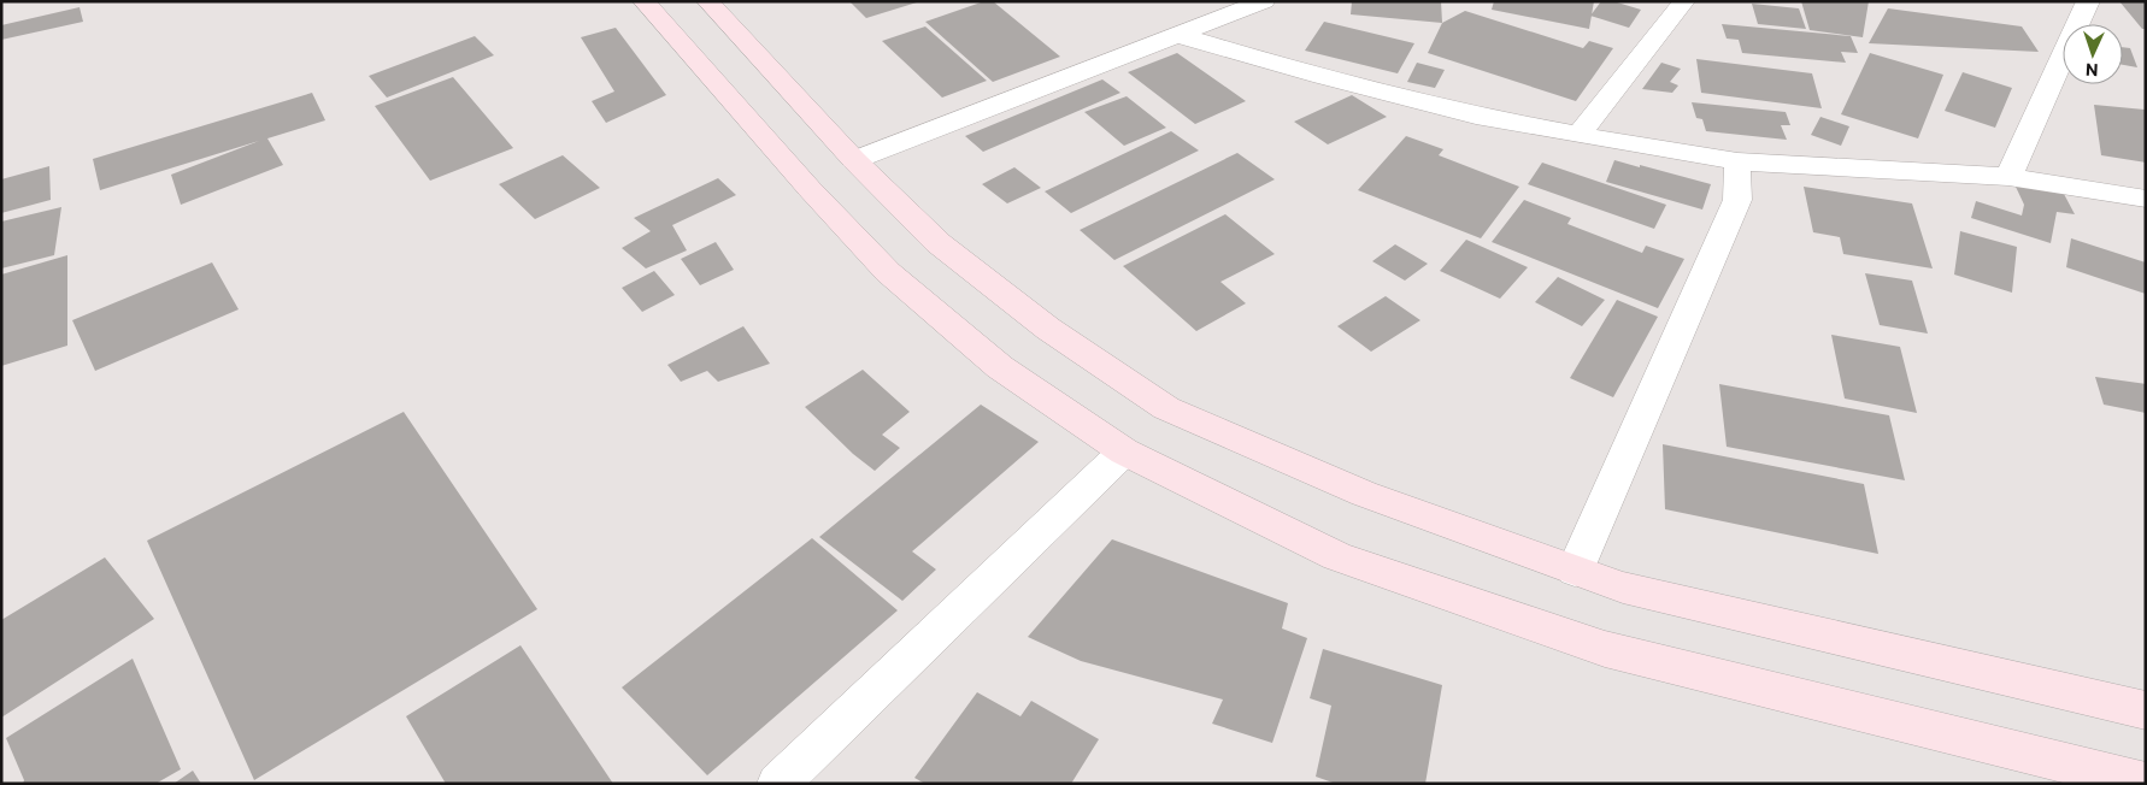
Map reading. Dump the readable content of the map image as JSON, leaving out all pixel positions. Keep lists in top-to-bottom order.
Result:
{
  "north": "bottom"
}
